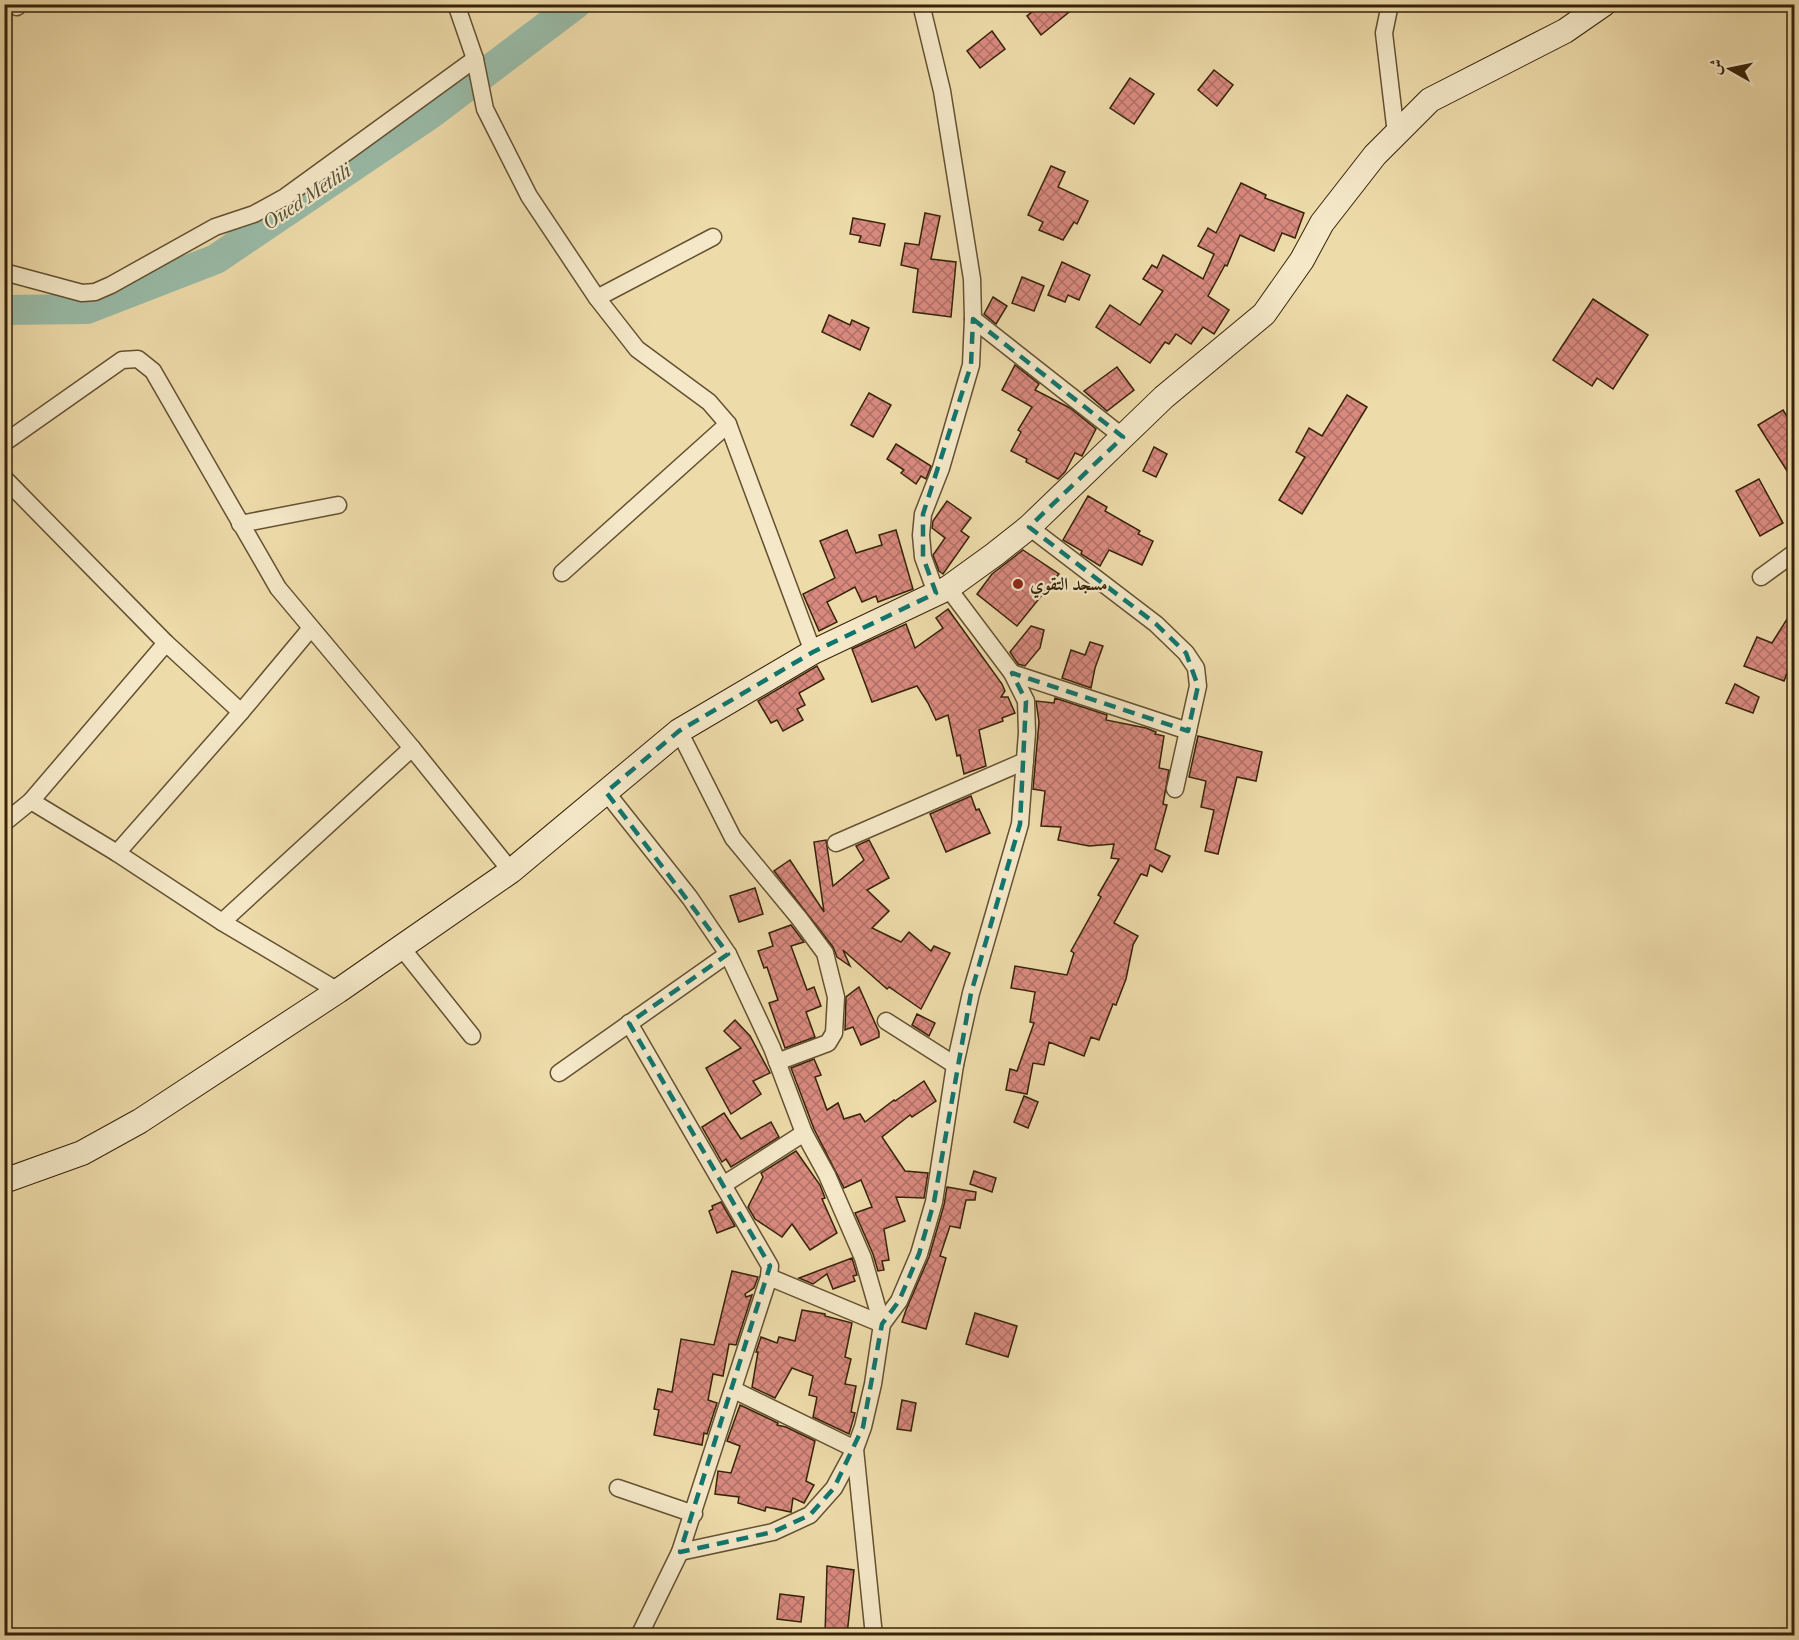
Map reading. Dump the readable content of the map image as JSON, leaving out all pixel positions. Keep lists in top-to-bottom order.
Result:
{
  "water": ["Oued Metlili"],
  "places": ["مسجد التقوي"],
  "north": "left"
}
